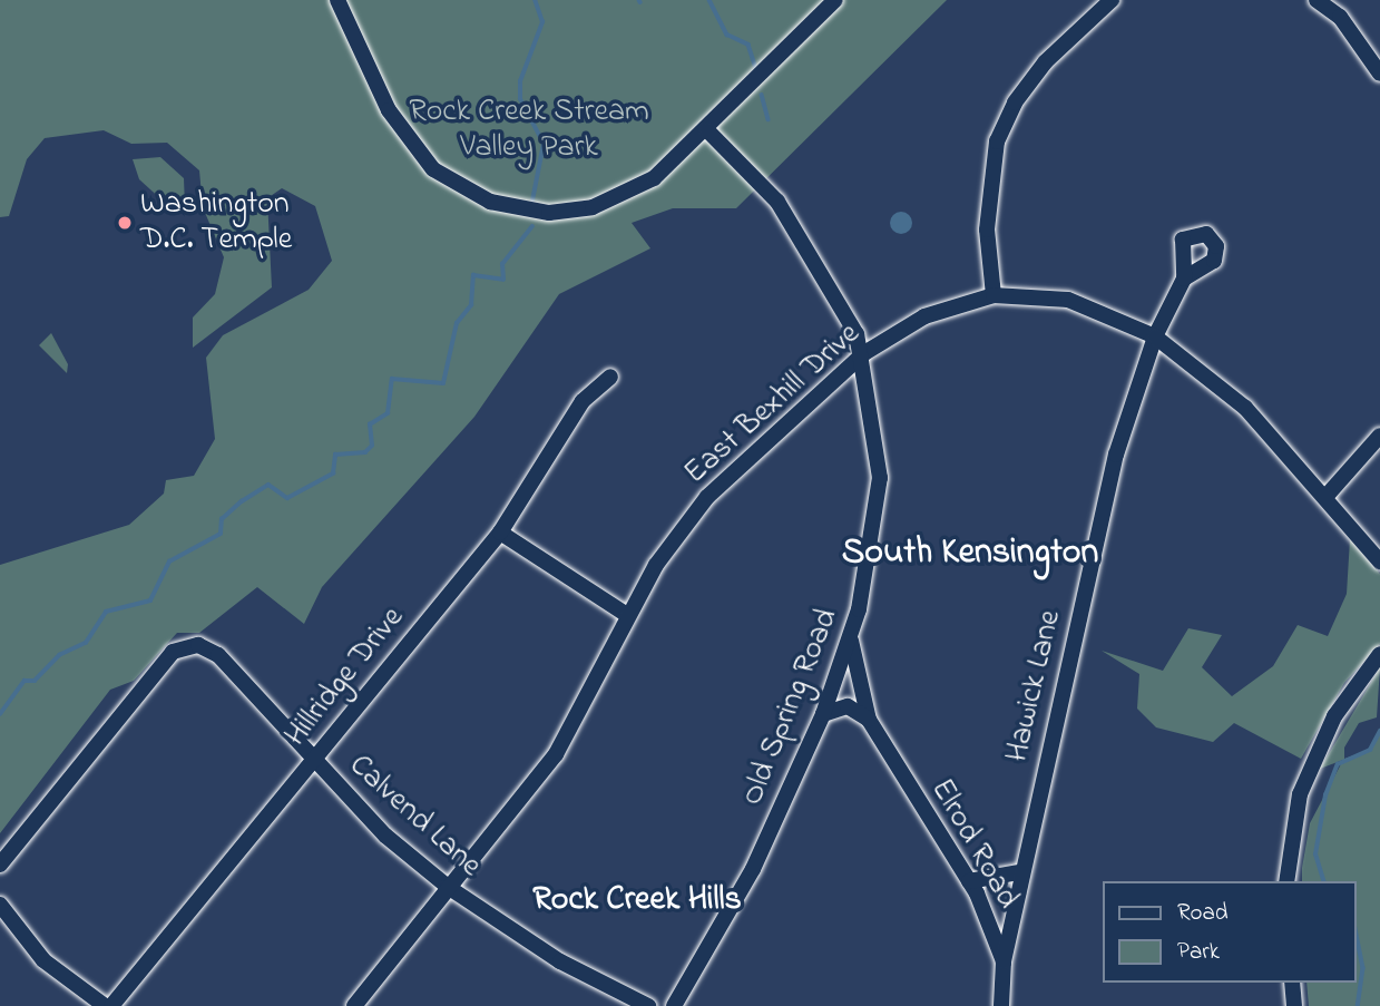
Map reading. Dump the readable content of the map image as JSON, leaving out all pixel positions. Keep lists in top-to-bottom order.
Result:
{
  "streets": {
    "street": [
      "East Bexhill Drive",
      "Hillridge Drive",
      "Hawick Lane",
      "Old Spring Road",
      "Calvend Lane",
      "Elrod Road"
    ]
  },
  "crossings": [
    ["East Bexhill Drive", "Hawick Lane"],
    ["East Bexhill Drive", "Old Spring Road"],
    ["East Bexhill Drive", "Calvend Lane"],
    ["Hillridge Drive", "Calvend Lane"],
    ["Hawick Lane", "Elrod Road"],
    ["Old Spring Road", "Elrod Road"]
  ],
  "districts": ["South Kensington", "Rock Creek Hills"],
  "parks": ["Rock Creek Stream Valley Park"],
  "places": ["Washington D.C. Temple"],
  "legend": ["Road", "Park"]
}
